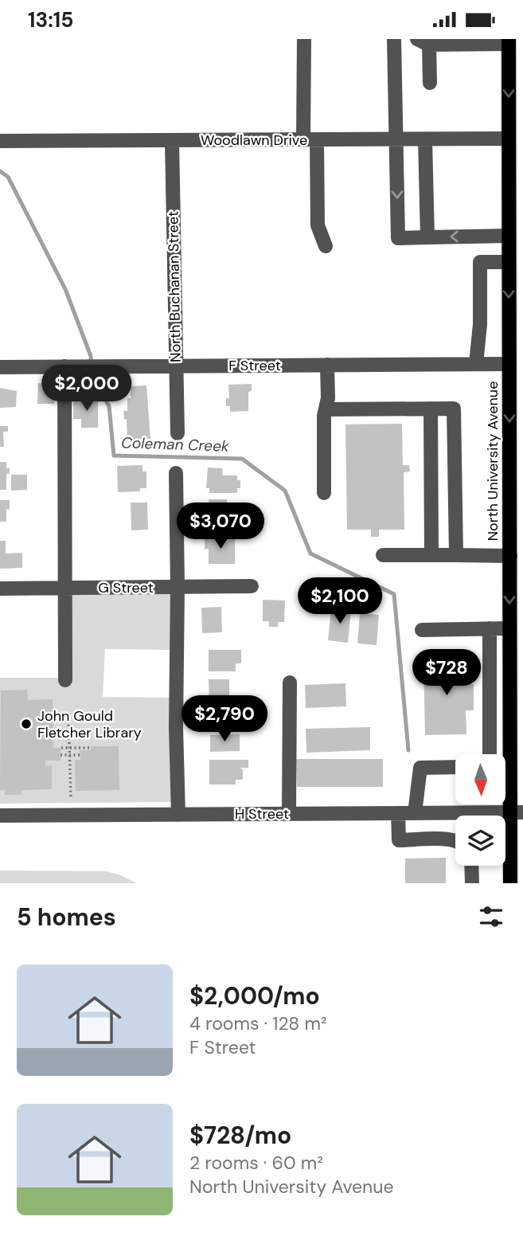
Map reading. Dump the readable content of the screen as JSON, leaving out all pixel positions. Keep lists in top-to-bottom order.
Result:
{
  "streets": {
    "main road": ["North University Avenue"],
    "street": [
      "Woodlawn Drive",
      "North Buchanan Street",
      "F Street",
      "G Street",
      "H Street"
    ]
  },
  "crossings": [
    ["Woodlawn Drive", "North Buchanan Street"],
    ["Woodlawn Drive", "North University Avenue"],
    ["North Buchanan Street", "F Street"],
    ["F Street", "North University Avenue"],
    ["North University Avenue", "H Street"]
  ],
  "one_way": ["North University Avenue"],
  "water": ["Coleman Creek"],
  "places": ["John Gould Fletcher Library"],
  "north": "bottom",
  "page": {
    "status": "13:15",
    "price": [
      "$2,000",
      "$3,070",
      "$2,100",
      "$728",
      "$2,790"
    ],
    "heading": "5 homes",
    "list": [
      {
        "name": "$2,000/mo",
        "note": "4 rooms · 128 m² · F Street"
      },
      {
        "name": "$728/mo",
        "note": "2 rooms · 60 m² · North University Avenue"
      }
    ]
  }
}
